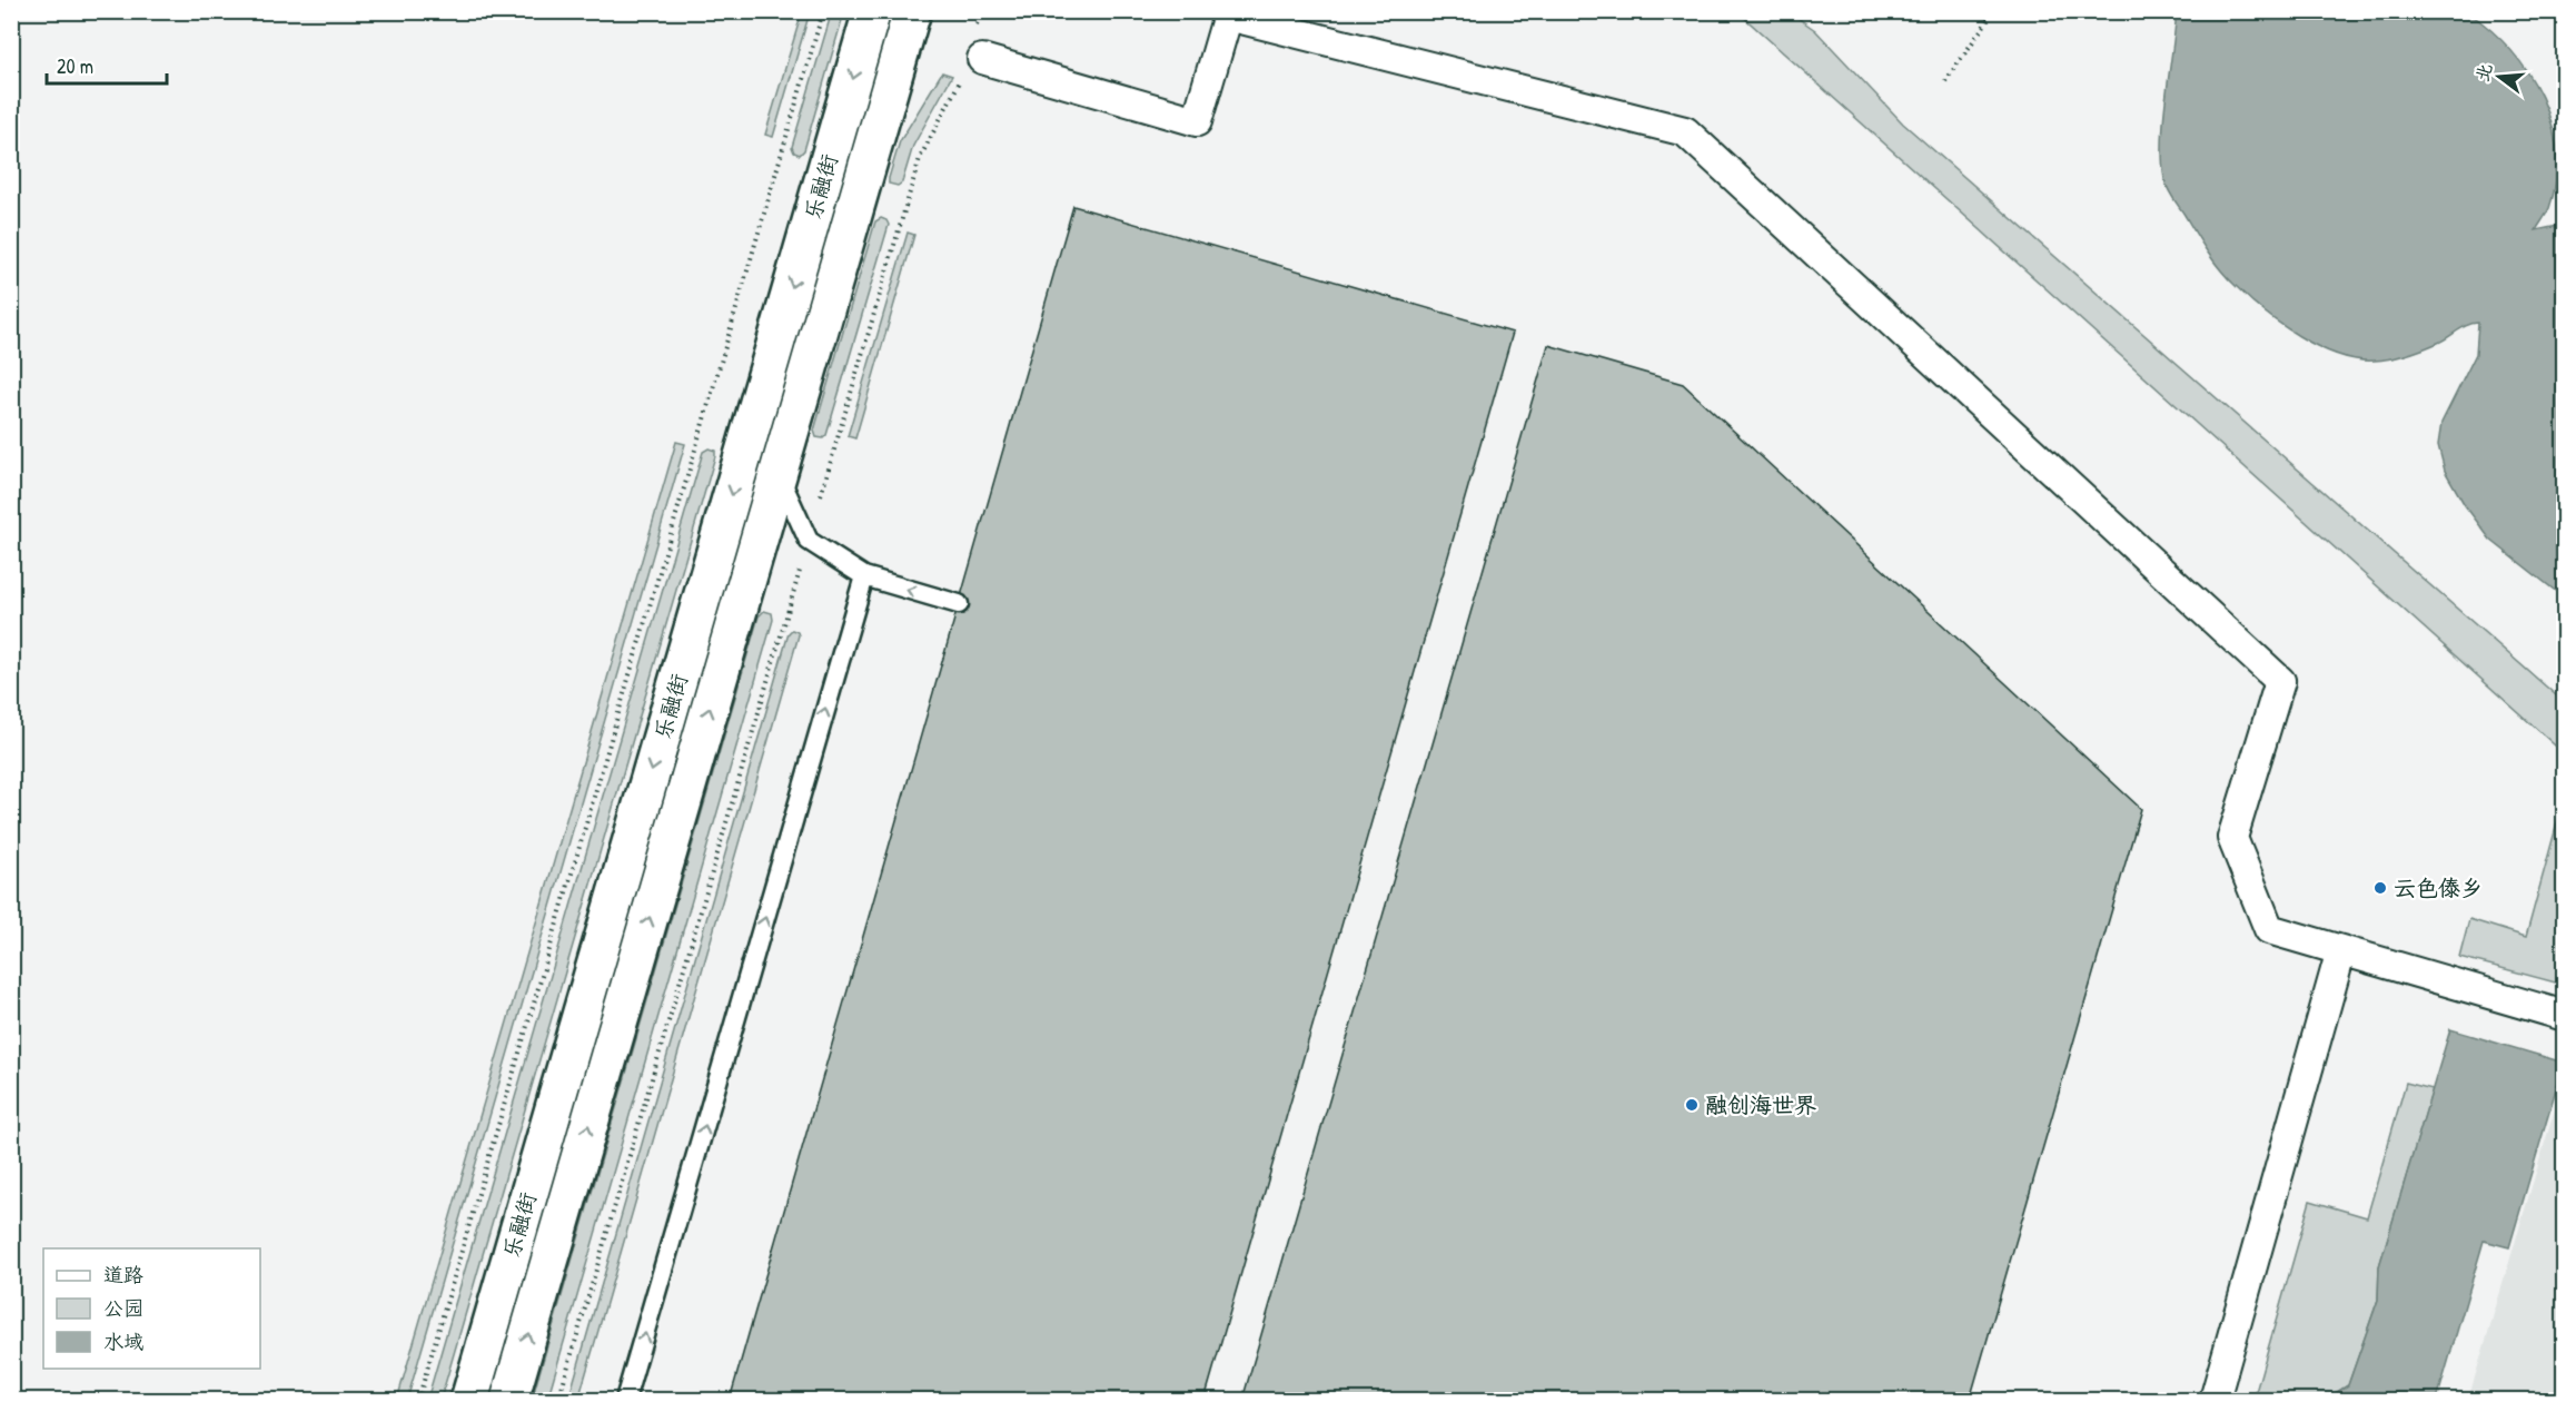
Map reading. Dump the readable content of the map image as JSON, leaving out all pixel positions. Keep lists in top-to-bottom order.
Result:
{
  "streets": {
    "street": ["乐融街"]
  },
  "places": ["云色傣乡", "融创海世界"],
  "legend": ["道路", "公园", "水域"],
  "scale_bar": "20 m",
  "north": "left"
}
